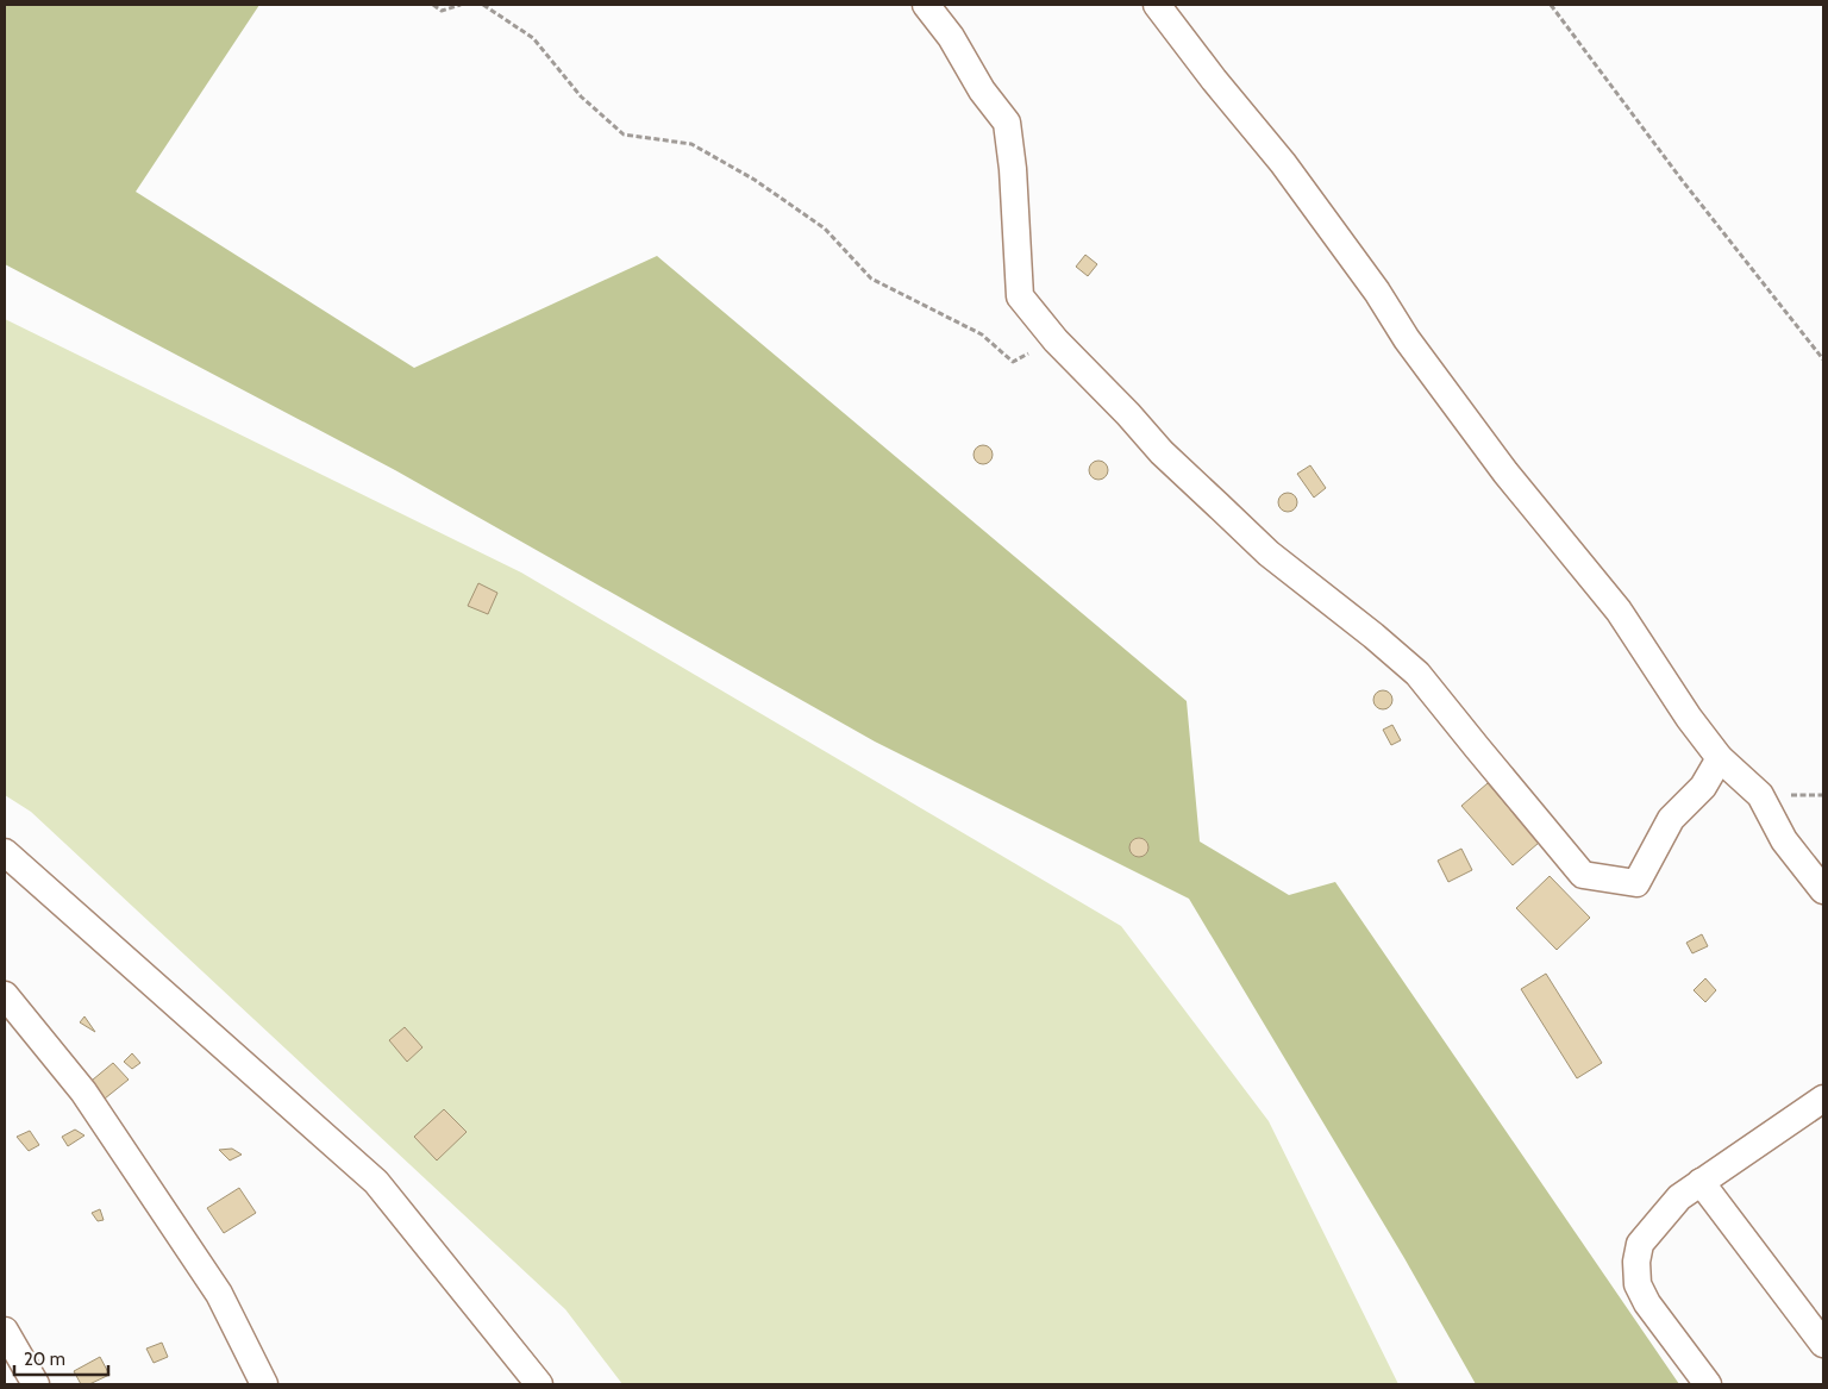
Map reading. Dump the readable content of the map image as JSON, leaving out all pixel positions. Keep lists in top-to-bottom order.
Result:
{
  "scale_bar": "20 m"
}
